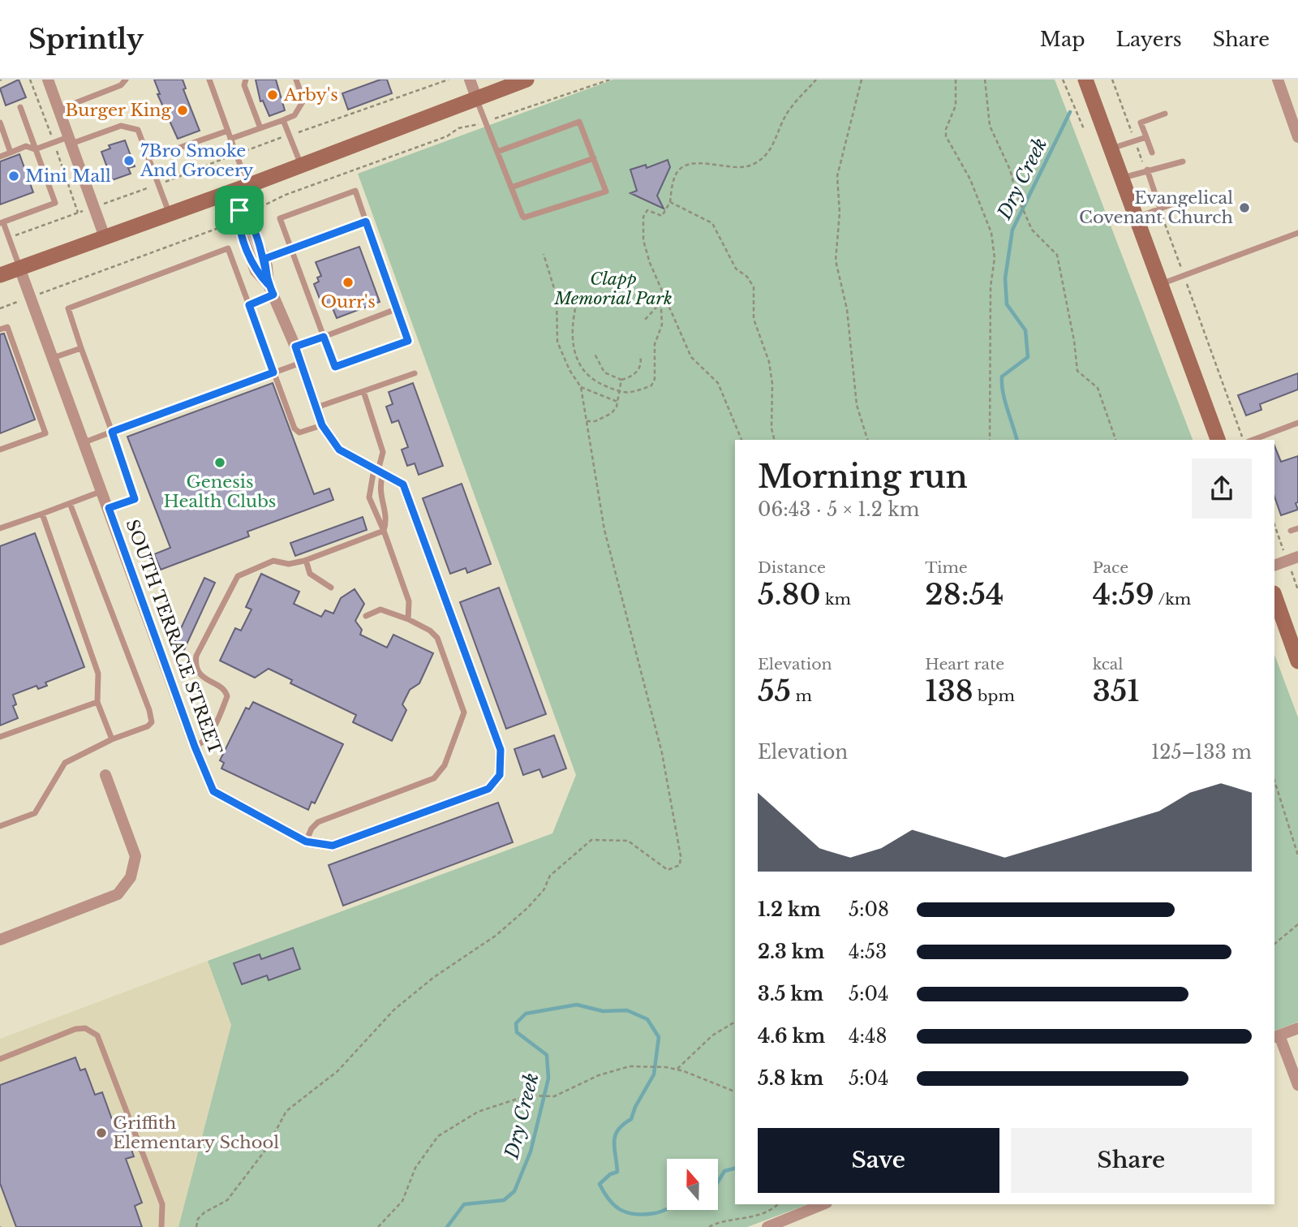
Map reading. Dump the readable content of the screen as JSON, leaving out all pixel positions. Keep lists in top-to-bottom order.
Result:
{
  "streets": {
    "street": ["SOUTH TERRACE STREET"]
  },
  "water": ["Dry Creek"],
  "parks": ["Clapp Memorial Park"],
  "places": [
    "Arby's",
    "Burger King",
    "7Bro Smoke And Grocery",
    "Mini Mall",
    "Evangelical Covenant Church",
    "Ourr's",
    "Genesis Health Clubs",
    "Griffith Elementary School"
  ],
  "north": "top",
  "page": {
    "header": "Sprintly",
    "nav": ["Map", "Layers", "Share"],
    "heading": ["Morning run", "06:43 · 5 × 1.2 km"],
    "stats": [
      ["Distance", "5.80 km"],
      ["Time", "28:54"],
      ["Pace", "4:59 /km"],
      ["Elevation", "55 m"],
      ["Heart rate", "138 bpm"],
      ["kcal", "351"]
    ],
    "chart": ["Elevation", "125–133 m"],
    "list": [
      {
        "name": "1.2 km",
        "note": "5:08"
      },
      {
        "name": "2.3 km",
        "note": "4:53"
      },
      {
        "name": "3.5 km",
        "note": "5:04"
      },
      {
        "name": "4.6 km",
        "note": "4:48"
      },
      {
        "name": "5.8 km",
        "note": "5:04"
      }
    ],
    "buttons": ["Save", "Share"]
  }
}
